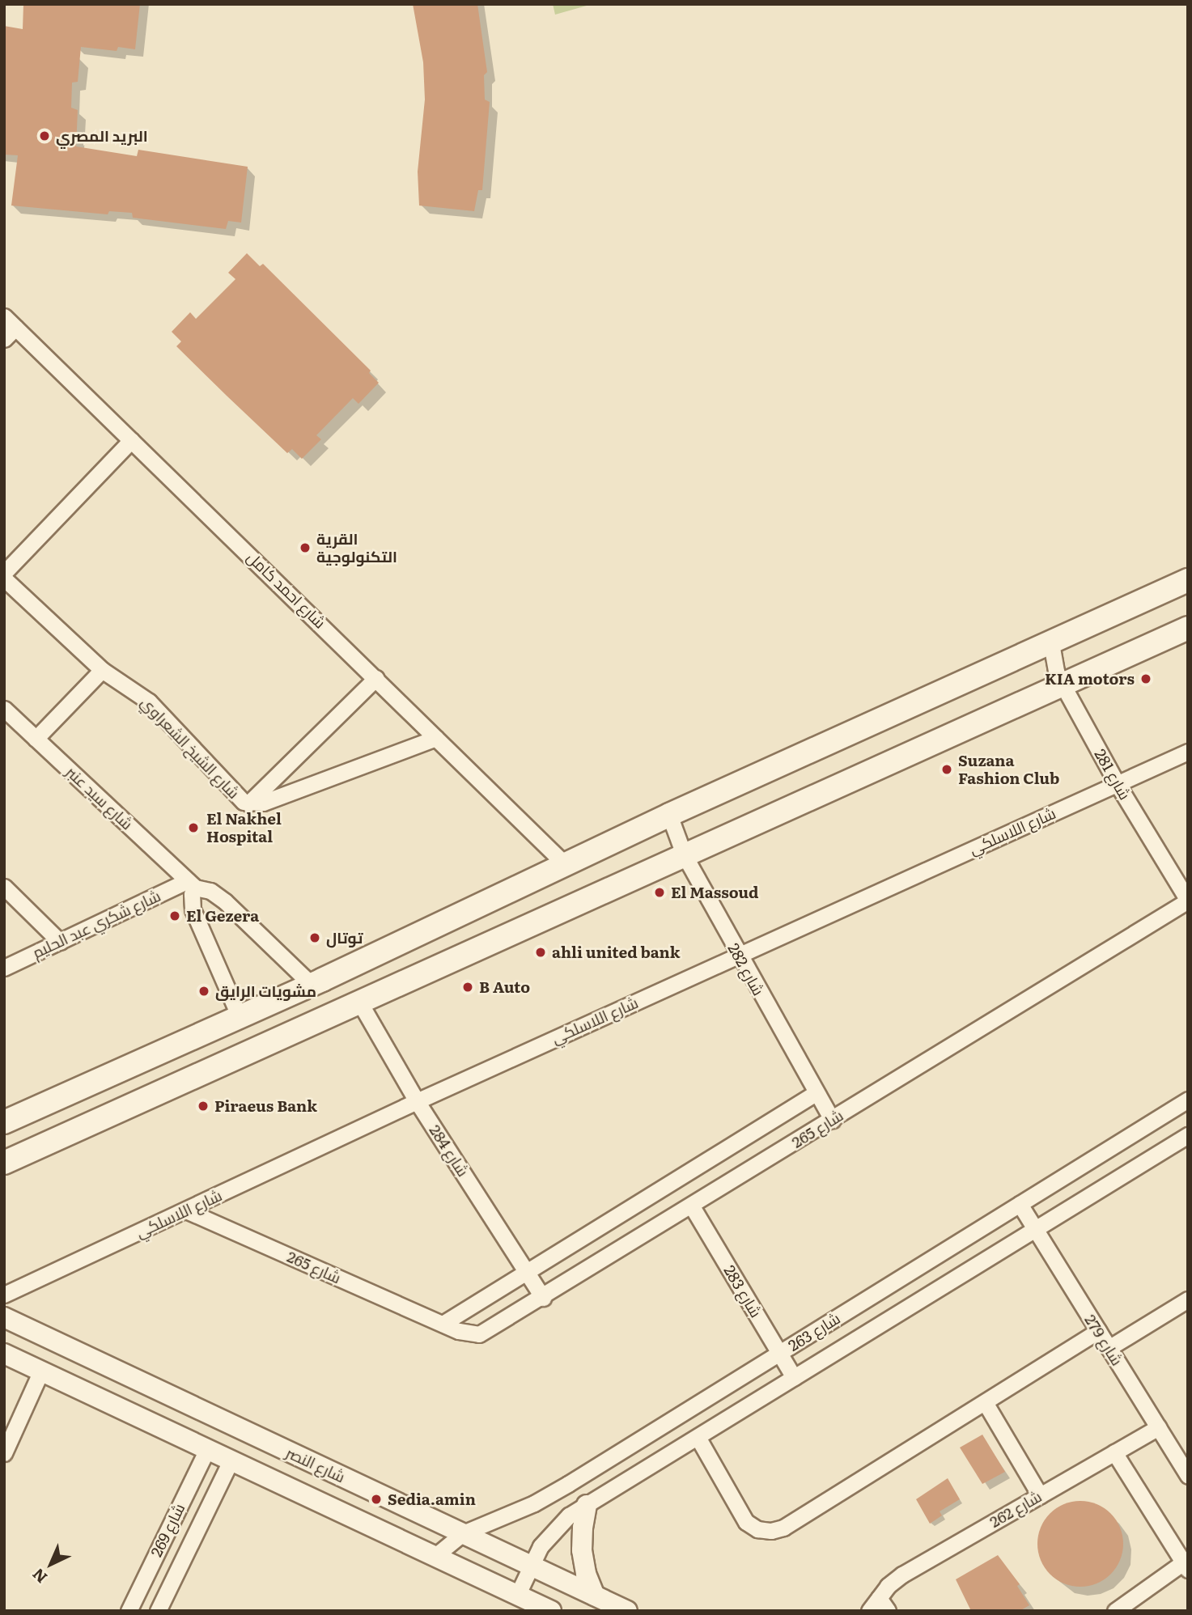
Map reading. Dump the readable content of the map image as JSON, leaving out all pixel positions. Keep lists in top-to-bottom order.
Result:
{
  "streets": {
    "street": [
      "شارع احمد كامل",
      "شارع الشيخ الشعراوي",
      "شارع 281",
      "شارع سيد عنبر",
      "شارع اللاسلكي",
      "شارع شكري عبد الحليم",
      "شارع 282",
      "شارع 265",
      "شارع 284",
      "شارع 283",
      "شارع 263",
      "شارع 279",
      "شارع النصر",
      "شارع 262",
      "شارع 269"
    ]
  },
  "crossings": [
    ["شارع احمد كامل", "شارع الشيخ الشعراوي"],
    ["شارع 281", "شارع اللاسلكي"],
    ["شارع 281", "شارع 265"],
    ["شارع سيد عنبر", "شارع شكري عبد الحليم"],
    ["شارع اللاسلكي", "شارع 282"],
    ["شارع اللاسلكي", "شارع 265"],
    ["شارع اللاسلكي", "شارع 284"],
    ["شارع 282", "شارع 265"],
    ["شارع 265", "شارع 284"],
    ["شارع 265", "شارع 283"],
    ["شارع 283", "شارع 263"],
    ["شارع 263", "شارع 279"],
    ["شارع 263", "شارع النصر"],
    ["شارع 279", "شارع 262"],
    ["شارع النصر", "شارع 269"]
  ],
  "places": [
    "البريد المصري",
    "القرية التكنولوجية",
    "KIA motors",
    "Suzana Fashion Club",
    "El Nakhel Hospital",
    "El Massoud",
    "El Gezera",
    "توتال",
    "ahli united bank",
    "B Auto",
    "مشويات الرايق",
    "Piraeus Bank",
    "Sedia.amin"
  ],
  "north": "bottom left"
}
